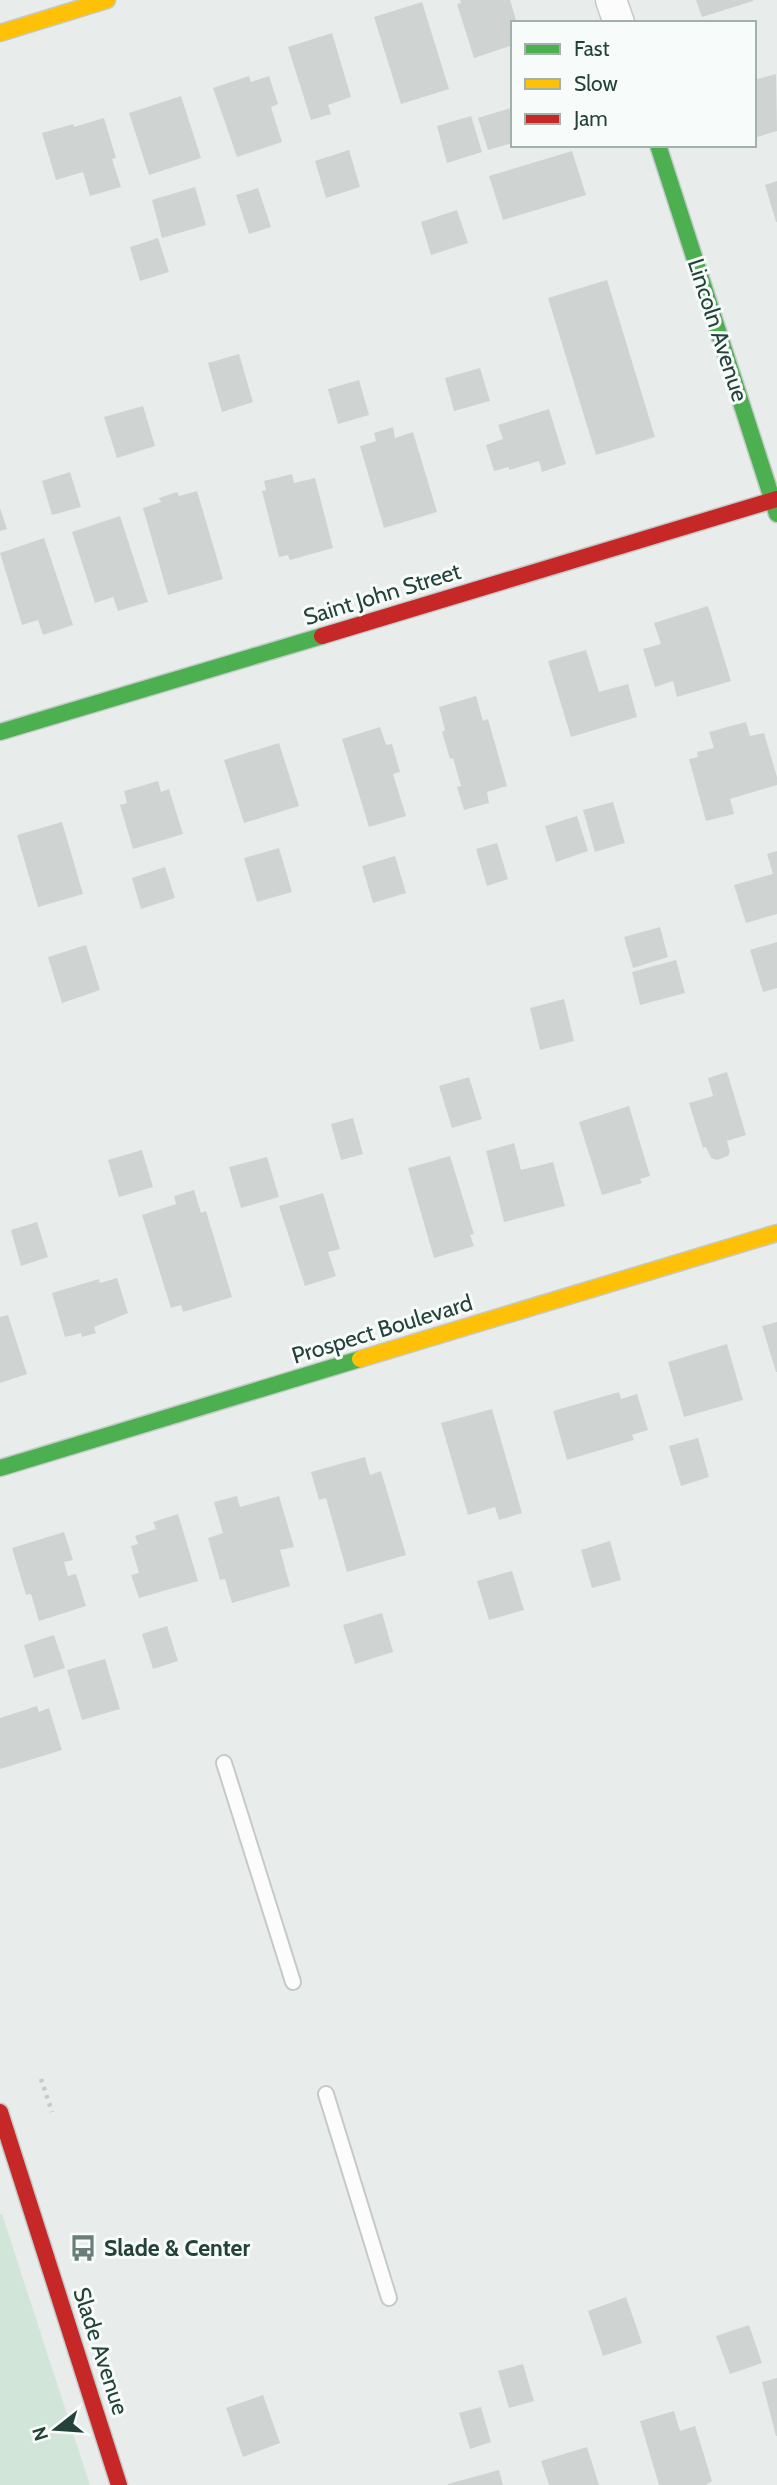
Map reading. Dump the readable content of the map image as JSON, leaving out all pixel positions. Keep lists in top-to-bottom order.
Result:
{
  "streets": {
    "street": [
      "Lincoln Avenue",
      "Saint John Street",
      "Prospect Boulevard",
      "Slade Avenue"
    ]
  },
  "crossings": [
    ["Lincoln Avenue", "Saint John Street"]
  ],
  "places": {
    "bus stop": ["Slade & Center"]
  },
  "legend": ["Fast", "Slow", "Jam"],
  "north": "left"
}
